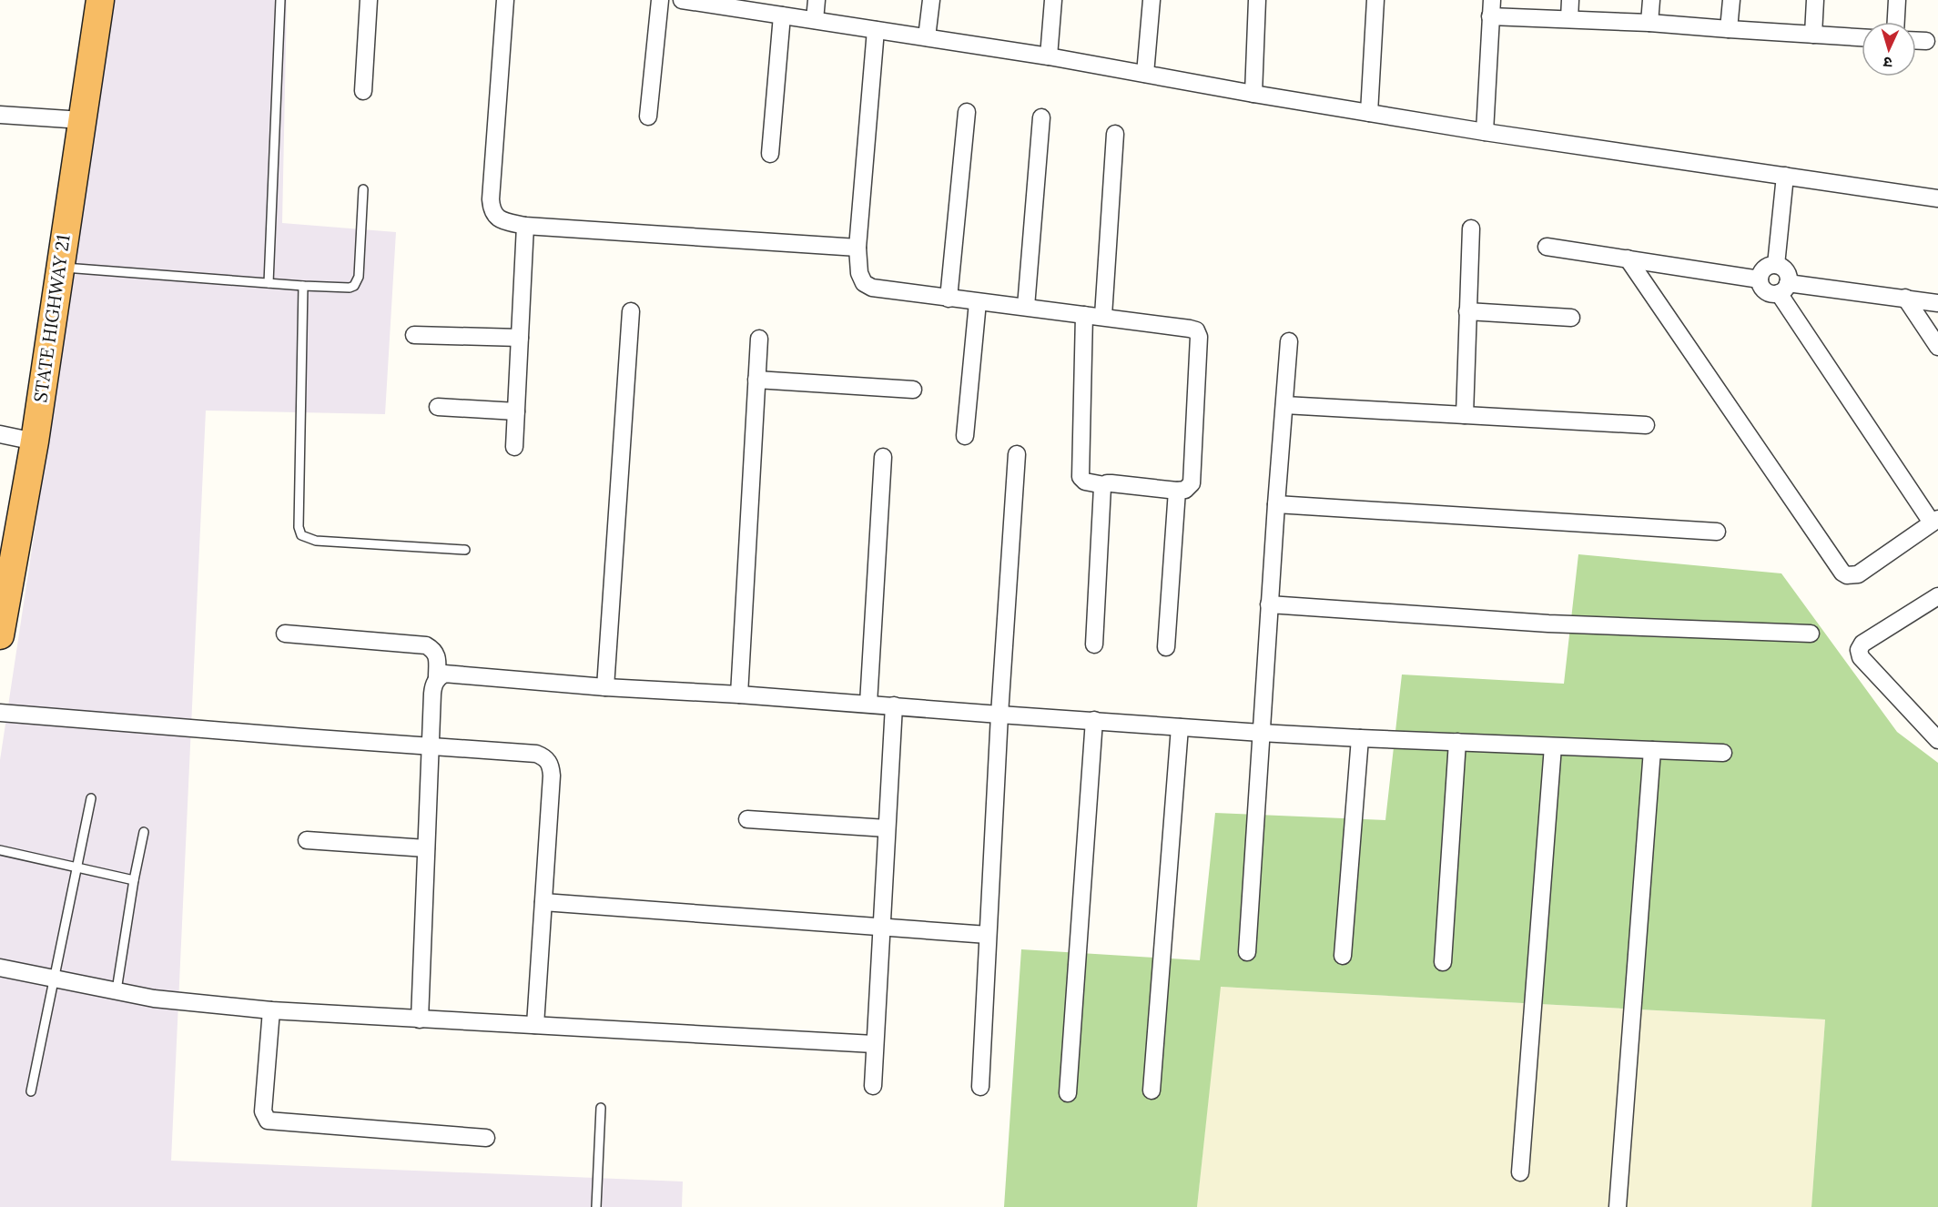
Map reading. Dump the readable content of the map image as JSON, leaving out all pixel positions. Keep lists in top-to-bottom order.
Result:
{
  "streets": {
    "highway": ["STATE HIGHWAY 21"]
  },
  "north": "bottom"
}
